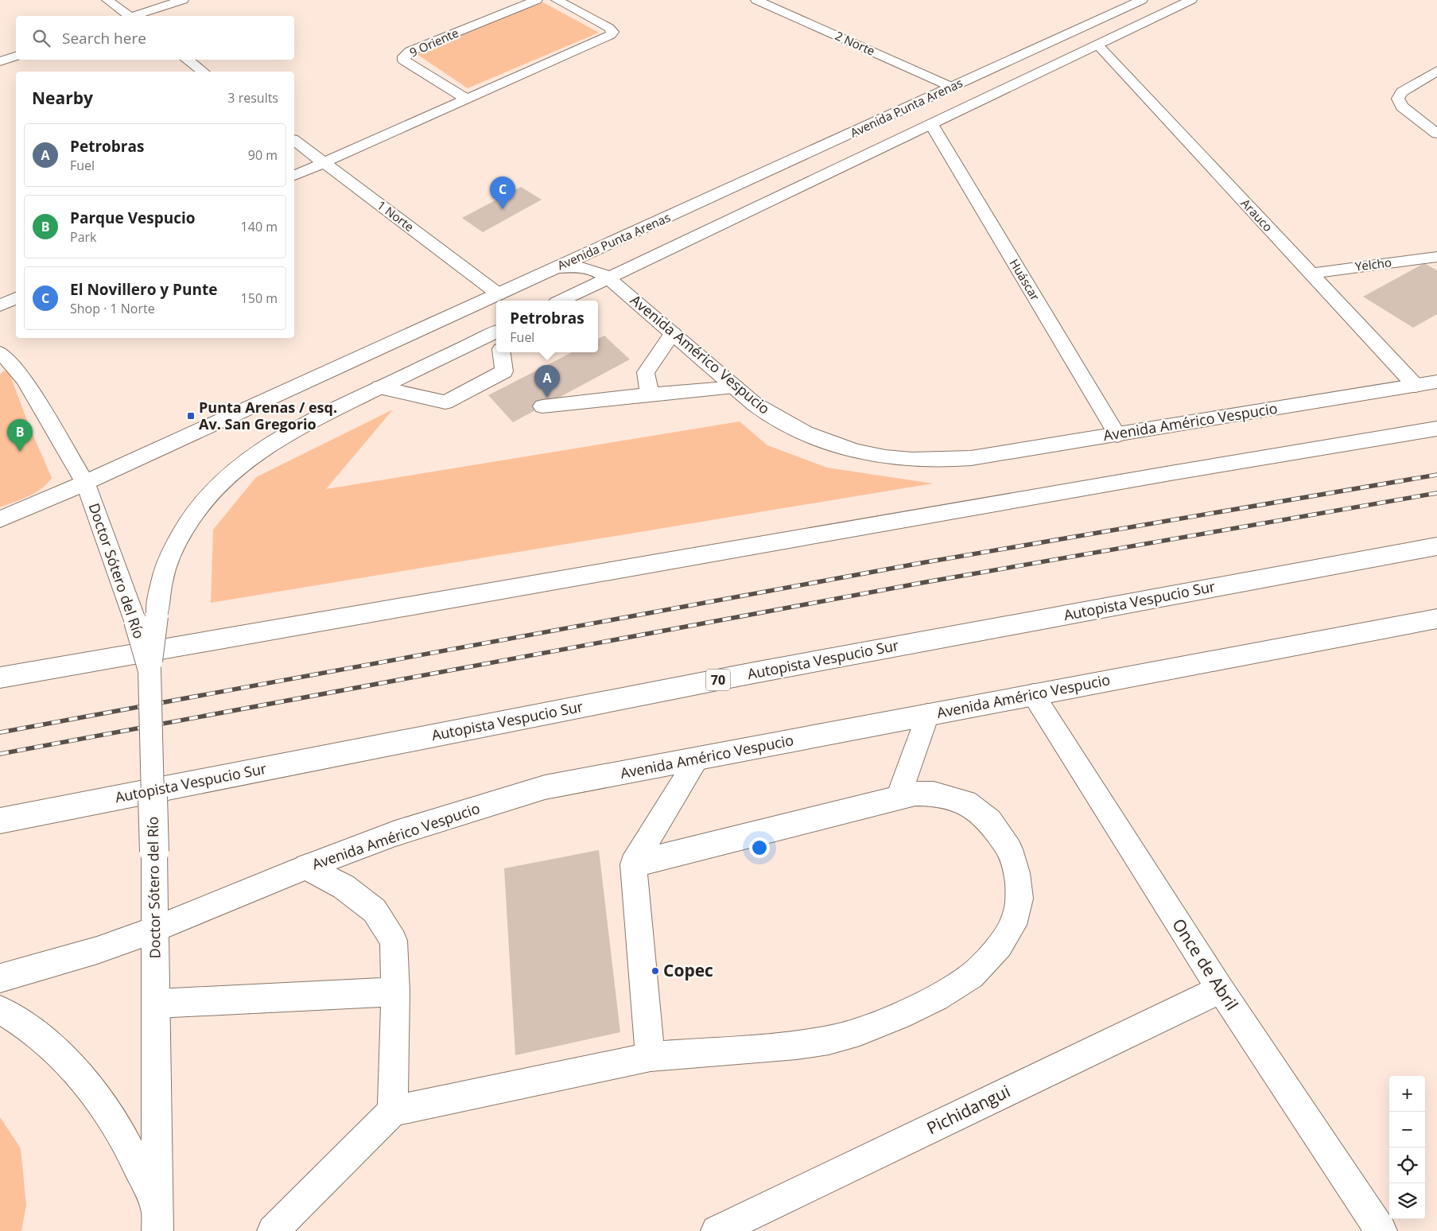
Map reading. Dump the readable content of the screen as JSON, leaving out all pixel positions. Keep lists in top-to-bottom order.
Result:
{
  "streets": {
    "main road": [
      "9 Oriente",
      "2 Norte",
      "Avenida Punta Arenas",
      "Arauco",
      "1 Norte",
      "Yelcho",
      "Huáscar",
      "Avenida Américo Vespucio",
      "Doctor Sótero del Río",
      "Autopista Vespucio Sur",
      "70",
      "Once de Abril",
      "Pichidangui"
    ]
  },
  "crossings": [
    ["2 Norte", "Avenida Punta Arenas"],
    ["Avenida Punta Arenas", "Arauco"],
    ["Avenida Punta Arenas", "1 Norte"],
    ["Avenida Punta Arenas", "Huáscar"],
    ["Avenida Punta Arenas", "Avenida Américo Vespucio"],
    ["Avenida Punta Arenas", "Doctor Sótero del Río"],
    ["Arauco", "Yelcho"],
    ["Arauco", "Avenida Américo Vespucio"],
    ["Huáscar", "Avenida Américo Vespucio"],
    ["Avenida Américo Vespucio", "Doctor Sótero del Río"],
    ["Avenida Américo Vespucio", "Once de Abril"],
    ["Once de Abril", "Pichidangui"]
  ],
  "places": {
    "transit": ["Punta Arenas / esq. Av. San Gregorio"],
    "other": ["Copec"]
  },
  "page": {
    "search": "Search here",
    "heading": ["Nearby", "3 results"],
    "list": [
      {
        "mark": "A",
        "name": "Petrobras",
        "note": "Fuel",
        "value": "90 m"
      },
      {
        "mark": "B",
        "name": "Parque Vespucio",
        "note": "Park",
        "value": "140 m"
      },
      {
        "mark": "C",
        "name": "El Novillero y Punte",
        "note": "Shop · 1 Norte",
        "value": "150 m"
      }
    ],
    "pins": ["C", "A", "B"],
    "popup": ["Petrobras", "Fuel"],
    "map_buttons": ["+", "−"]
  }
}
